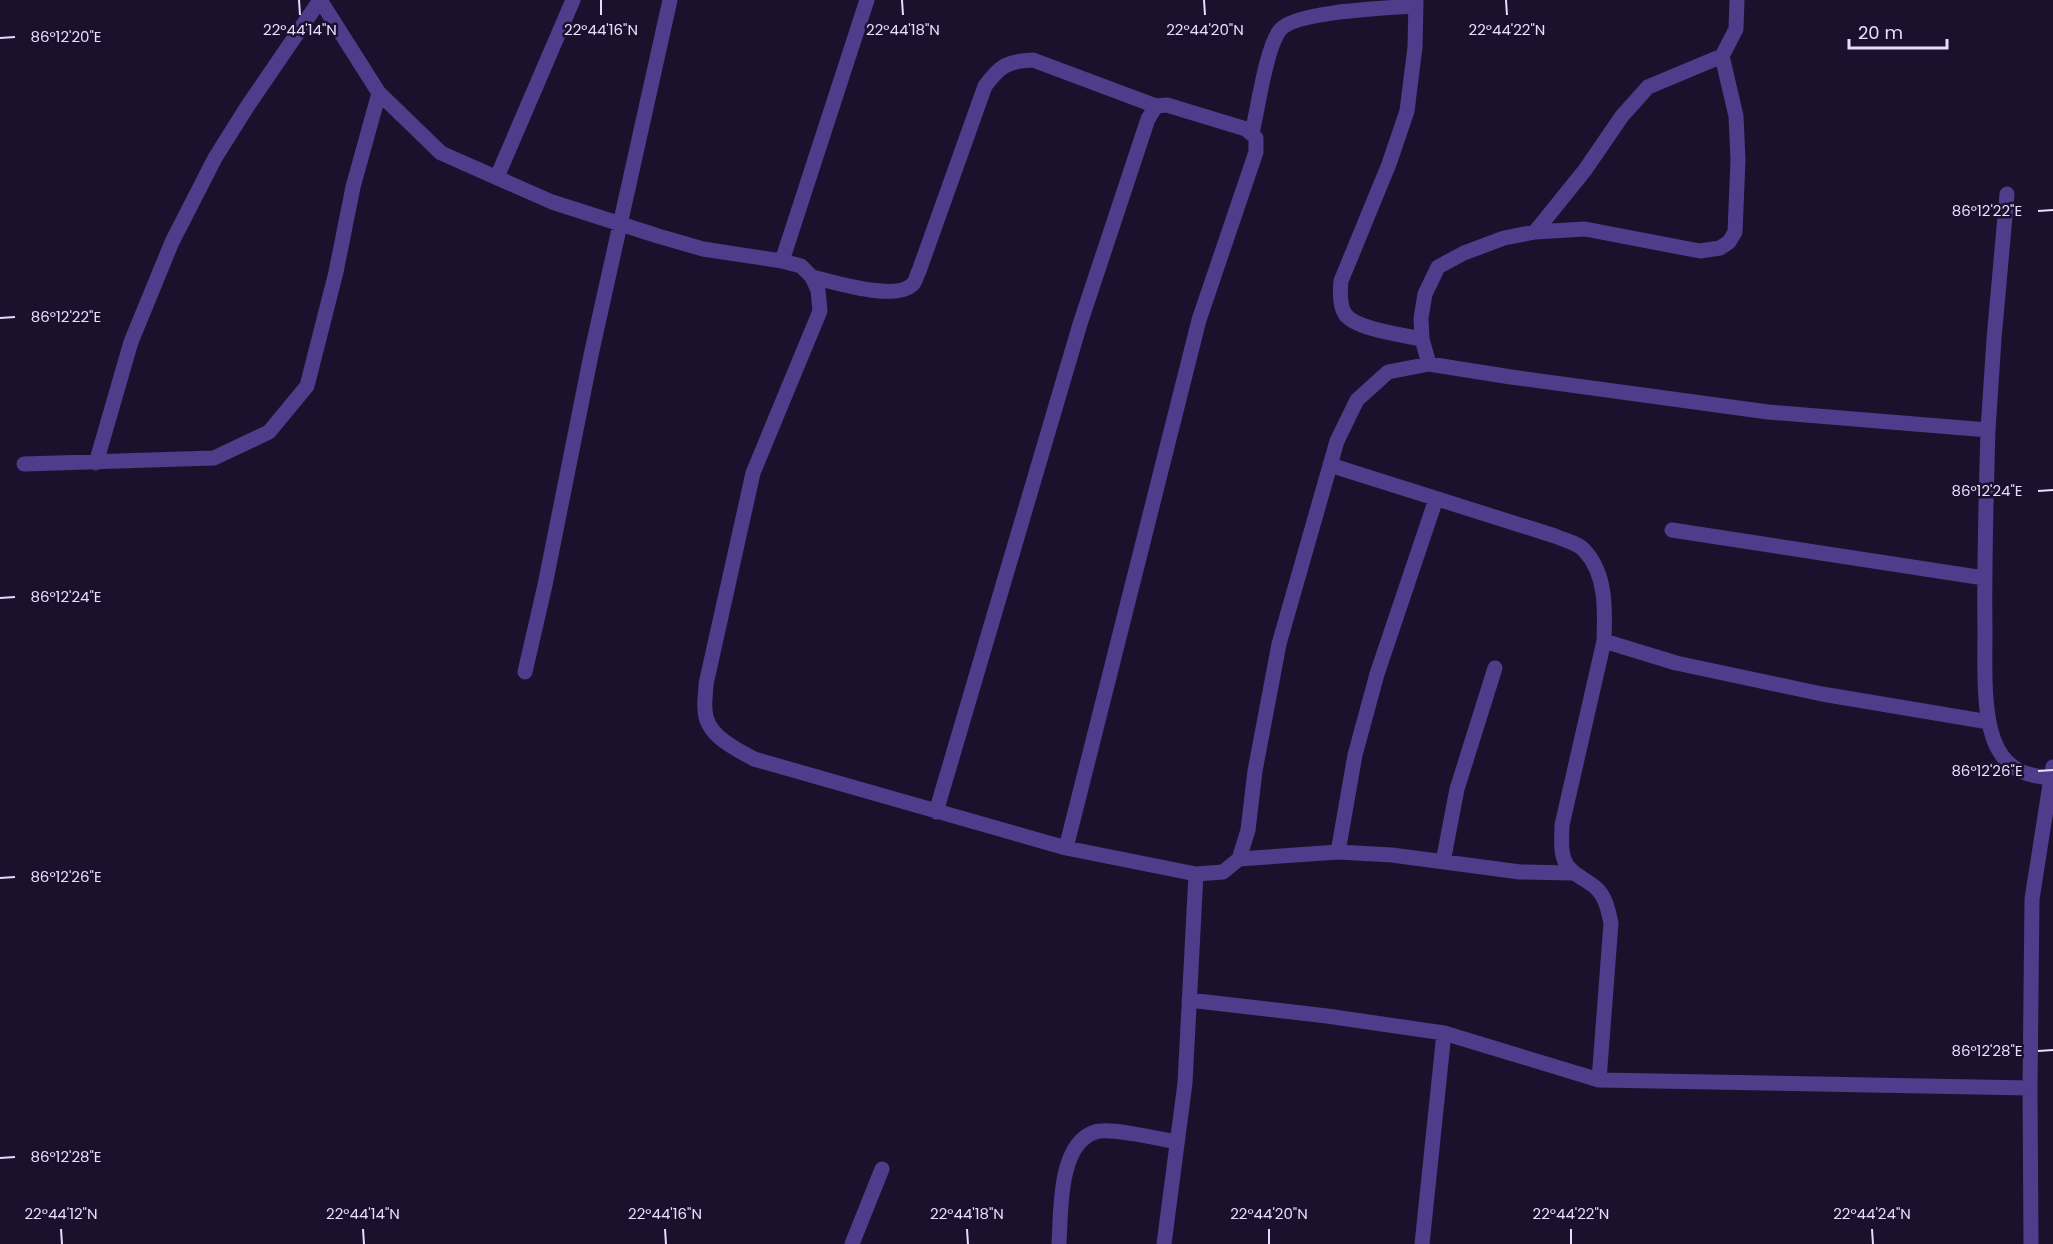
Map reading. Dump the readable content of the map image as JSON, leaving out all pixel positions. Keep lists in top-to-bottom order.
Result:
{
  "scale_bar": "20 m",
  "coordinates": [
    "22°44'14\"N",
    "22°44'16\"N",
    "22°44'18\"N",
    "22°44'20\"N",
    "22°44'22\"N",
    "86°12'20\"E",
    "86°12'22\"E",
    "86°12'24\"E",
    "86°12'26\"E",
    "86°12'28\"E",
    "22°44'12\"N",
    "22°44'24\"N"
  ]
}
